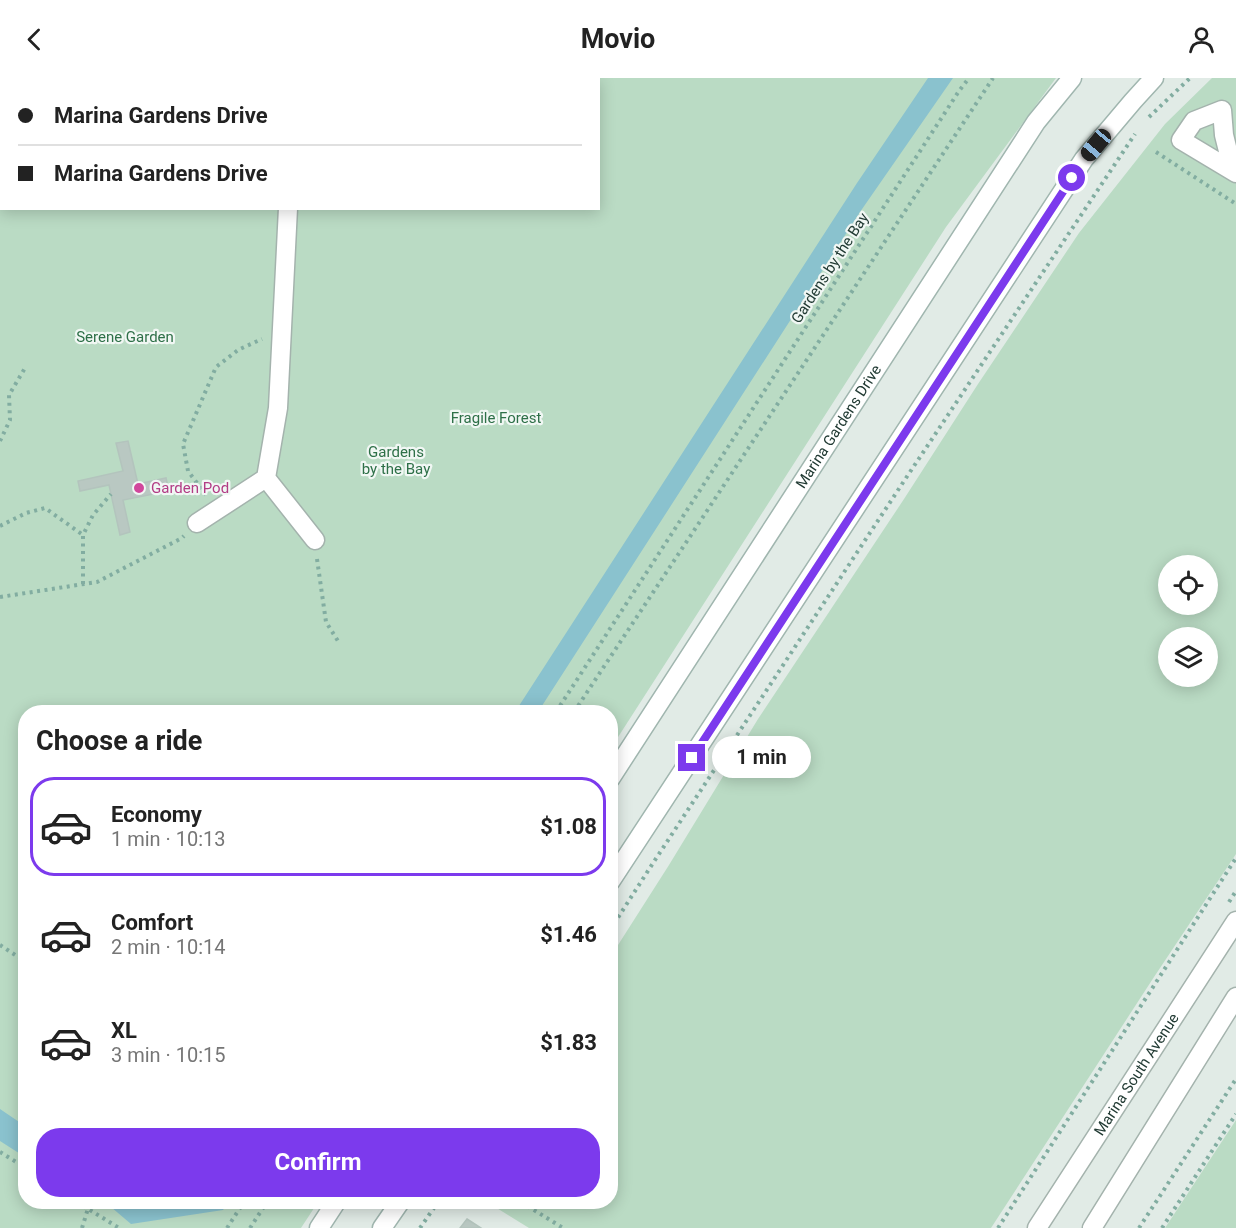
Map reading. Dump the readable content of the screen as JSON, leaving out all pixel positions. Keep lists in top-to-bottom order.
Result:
{
  "streets": {
    "main road": ["Marina Gardens Drive", "Marina South Avenue"],
    "path": ["Gardens by the Bay"]
  },
  "parks": ["Serene Garden", "Fragile Forest", "Gardens by the Bay"],
  "places": ["Garden Pod"],
  "page": {
    "header": "Movio",
    "banner": ["Marina Gardens Drive", "Marina Gardens Drive"],
    "heading": "Choose a ride",
    "bubble": "1 min",
    "list": [
      {
        "name": "Economy",
        "note": "1 min · 10:13",
        "value": "$1.08"
      },
      {
        "name": "Comfort",
        "note": "2 min · 10:14",
        "value": "$1.46"
      },
      {
        "name": "XL",
        "note": "3 min · 10:15",
        "value": "$1.83"
      }
    ],
    "buttons": "Confirm"
  }
}
